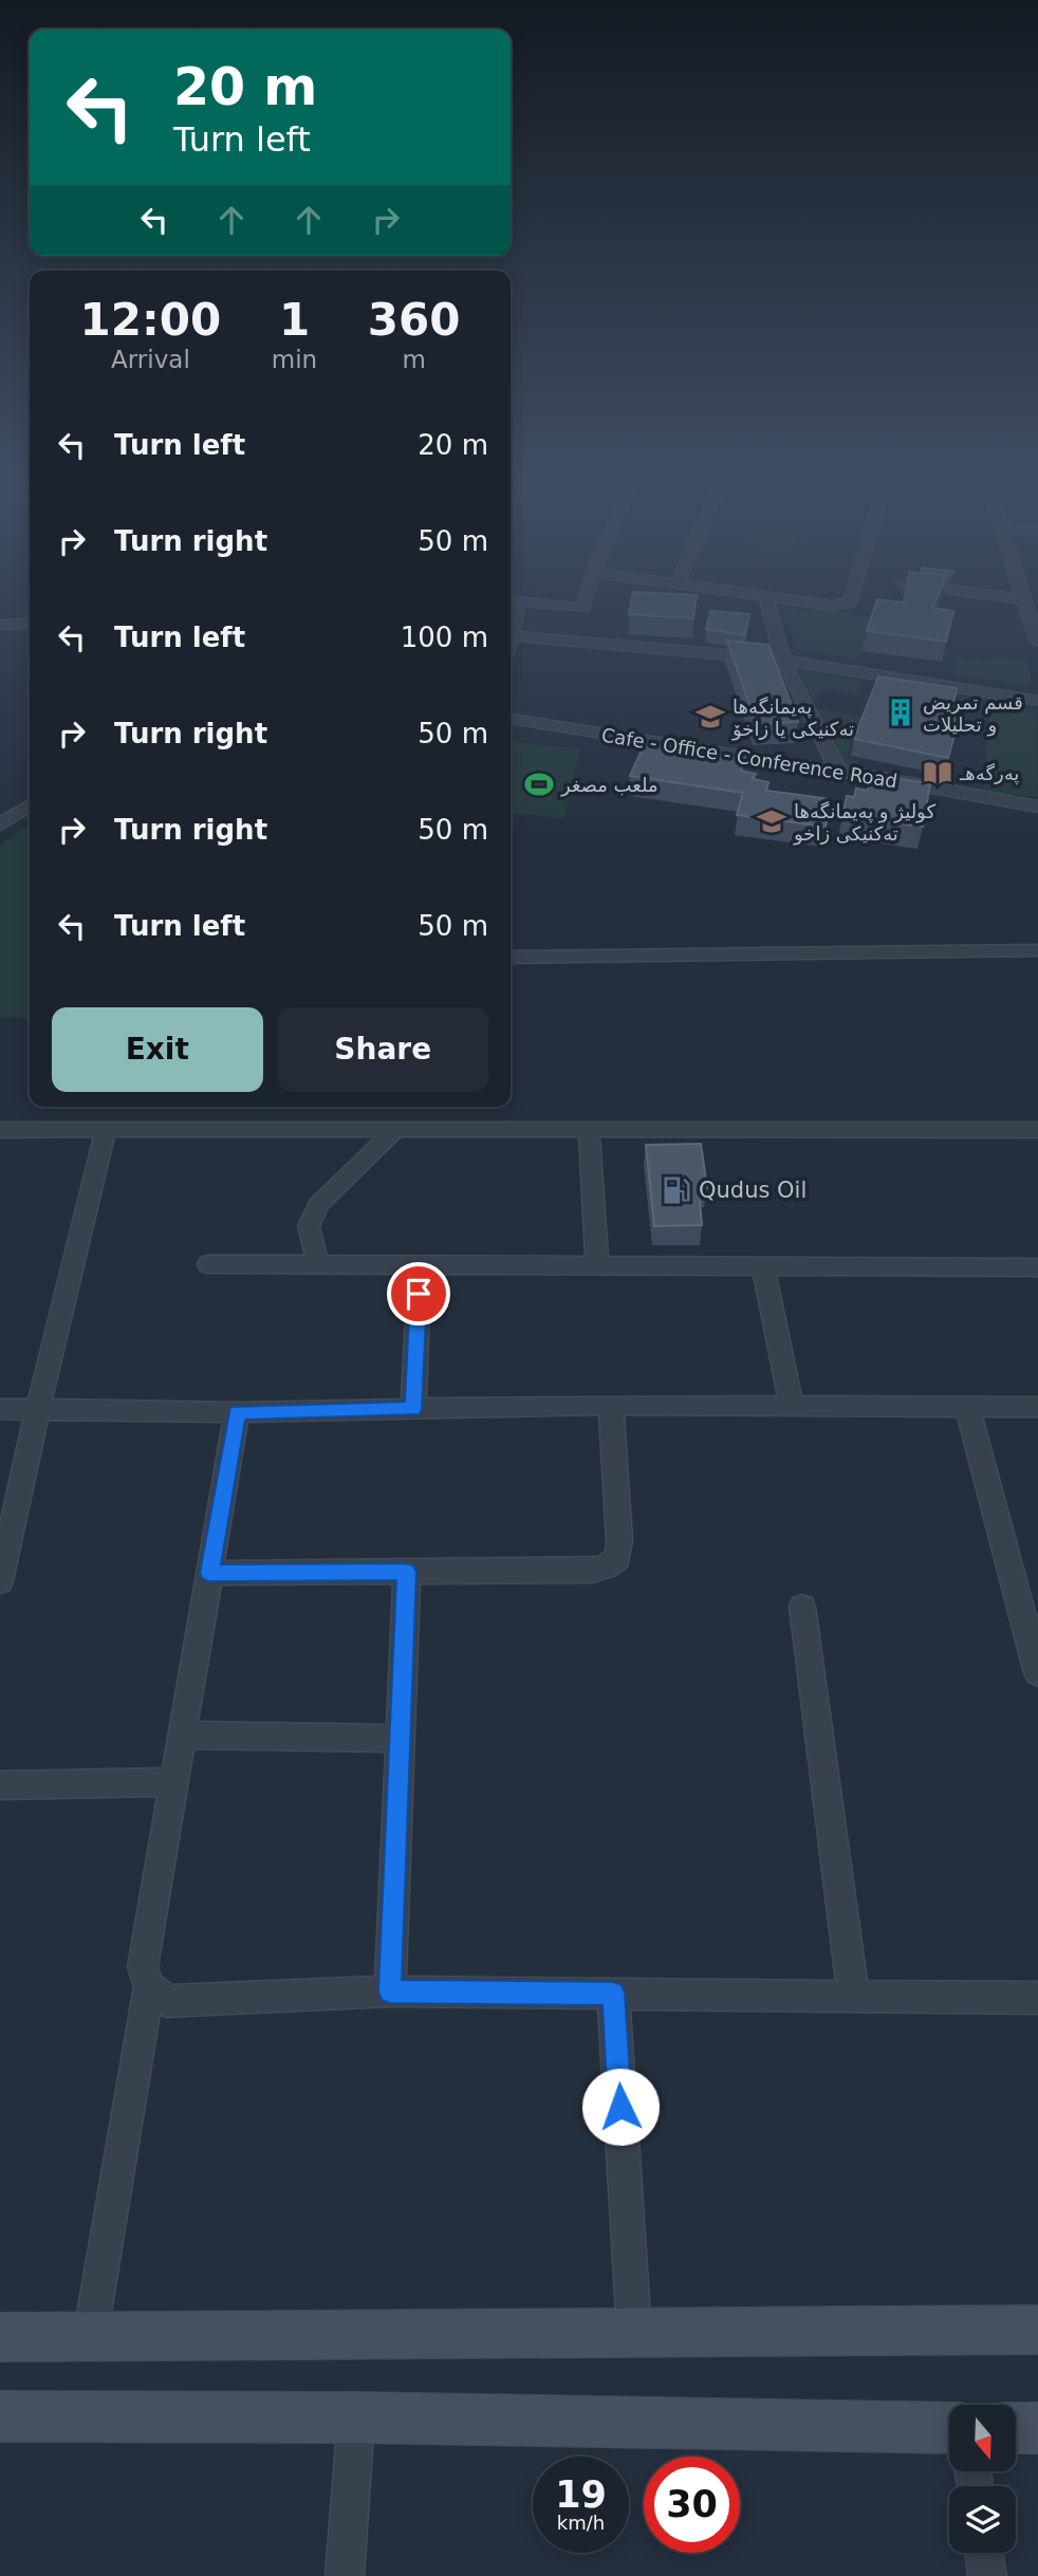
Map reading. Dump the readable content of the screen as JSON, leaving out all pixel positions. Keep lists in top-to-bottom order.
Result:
{
  "streets": {
    "street": ["Cafe - Office - Conference Road"]
  },
  "places": {
    "building": ["قسم تمریض و تحلیلات"],
    "school or university": ["پەیمانگەها تەکنیکی یا زاخۆ", "كوليژ و په‌يمانگه‌ها ته‌كنيكى زاخو"],
    "library": ["په‌رگه‌هـ"],
    "sports": ["ملعب مصغر"],
    "fuel station": ["Qudus Oil"]
  },
  "north": "bottom",
  "page": {
    "turn": ["20 m", "Turn left"],
    "eta": [
      "12:00",
      "Arrival",
      "1",
      "min",
      "360",
      "m"
    ],
    "list": [
      {
        "name": "Turn left",
        "value": "20 m"
      },
      {
        "name": "Turn right",
        "value": "50 m"
      },
      {
        "name": "Turn left",
        "value": "100 m"
      },
      {
        "name": "Turn right",
        "value": "50 m"
      },
      {
        "name": "Turn right",
        "value": "50 m"
      },
      {
        "name": "Turn left",
        "value": "50 m"
      }
    ],
    "buttons": ["Exit", "Share"],
    "speed": "19 km/h",
    "limit": "30"
  }
}
